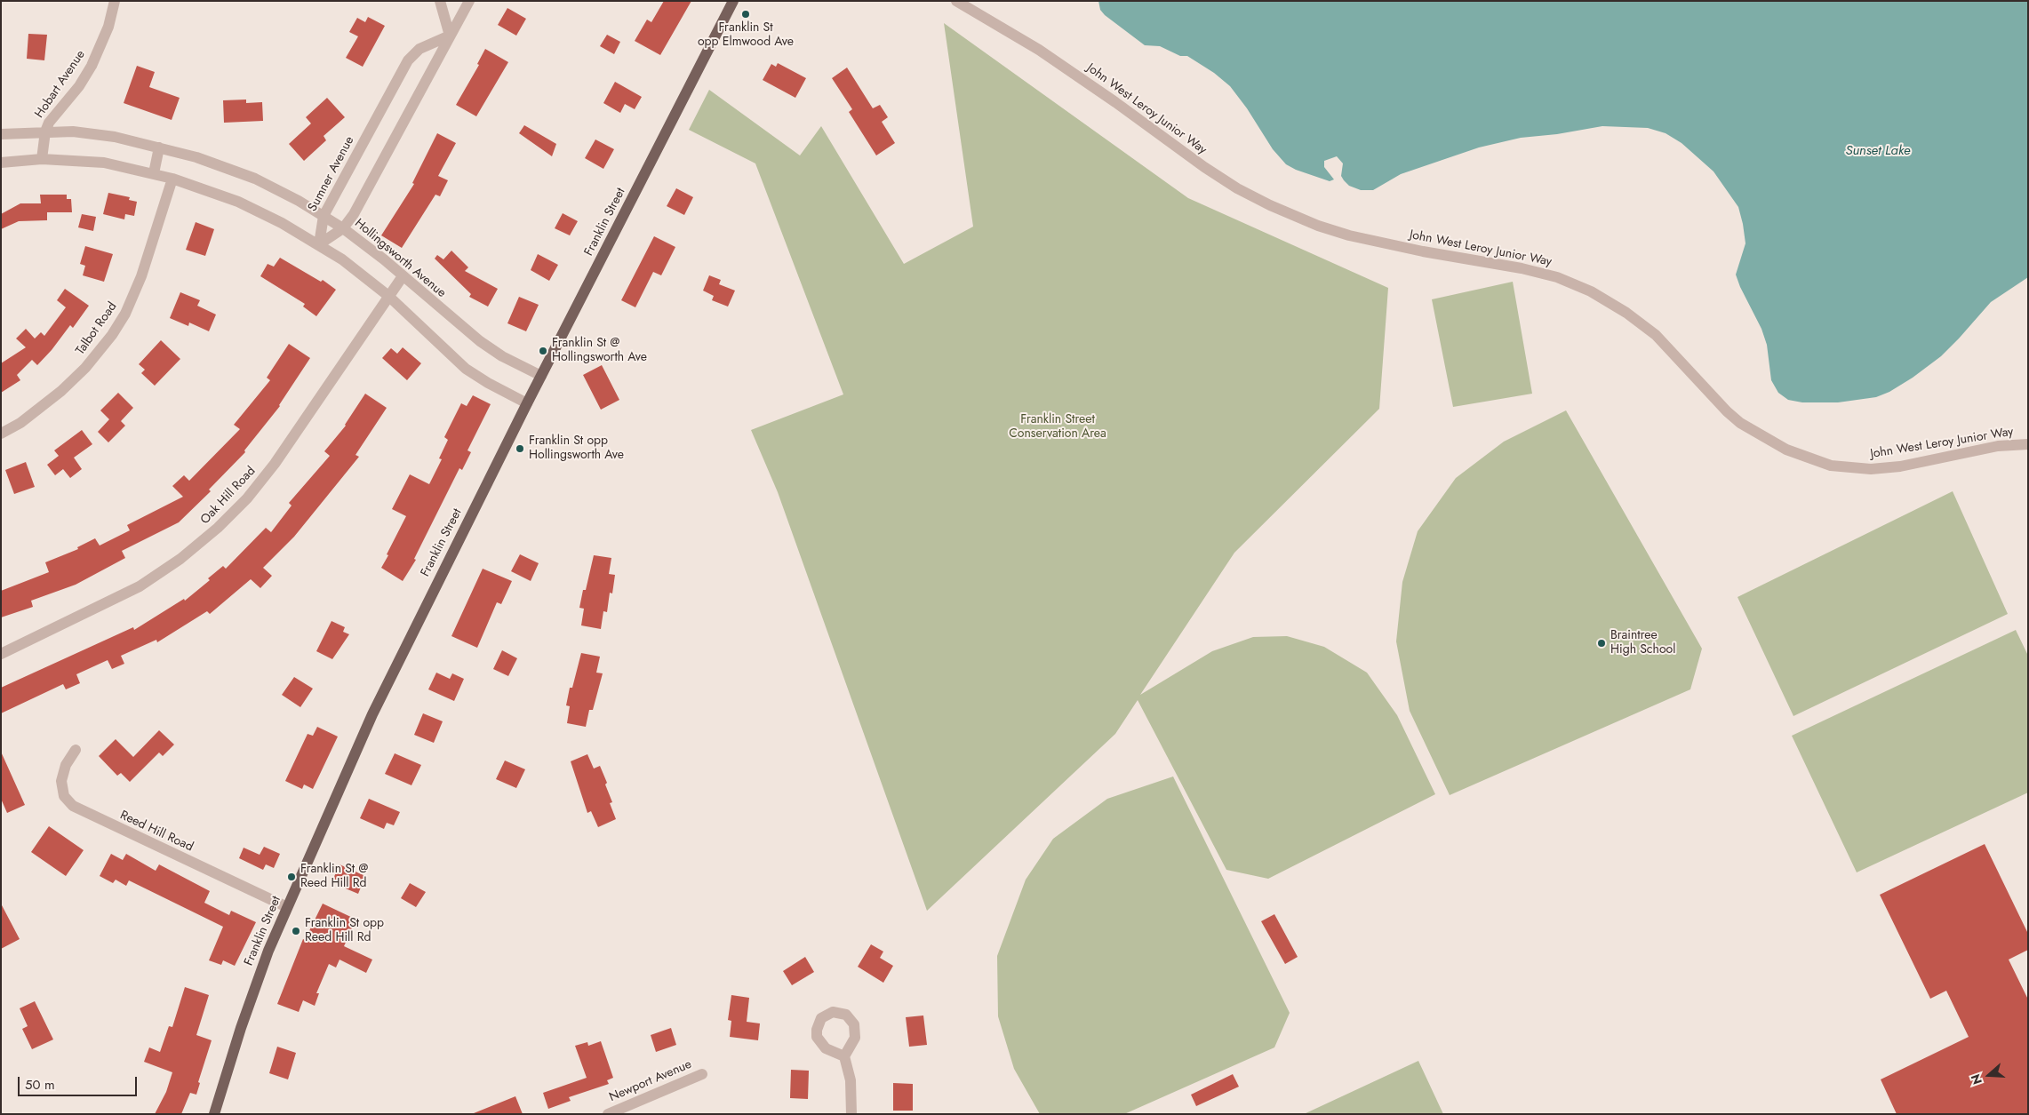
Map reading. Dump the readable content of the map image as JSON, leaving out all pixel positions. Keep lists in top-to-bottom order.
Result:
{
  "streets": {
    "main road": ["Franklin Street"],
    "street": [
      "Hobart Avenue",
      "John West Leroy Junior Way",
      "Sumner Avenue",
      "Hollingsworth Avenue",
      "Talbot Road",
      "Oak Hill Road",
      "Reed Hill Road",
      "Newport Avenue"
    ]
  },
  "crossings": [
    ["Hobart Avenue", "Hollingsworth Avenue"],
    ["Sumner Avenue", "Hollingsworth Avenue"],
    ["Franklin Street", "Hollingsworth Avenue"],
    ["Franklin Street", "Reed Hill Road"],
    ["Hollingsworth Avenue", "Oak Hill Road"]
  ],
  "water": ["Sunset Lake"],
  "parks": ["Franklin Street Conservation Area"],
  "places": [
    "Franklin St opp Elmwood Ave",
    "Franklin St @ Hollingsworth Ave",
    "Franklin St opp Hollingsworth Ave",
    "Braintree High School",
    "Franklin St @ Reed Hill Rd",
    "Franklin St opp Reed Hill Rd"
  ],
  "scale_bar": "50 m",
  "north": "left"
}
